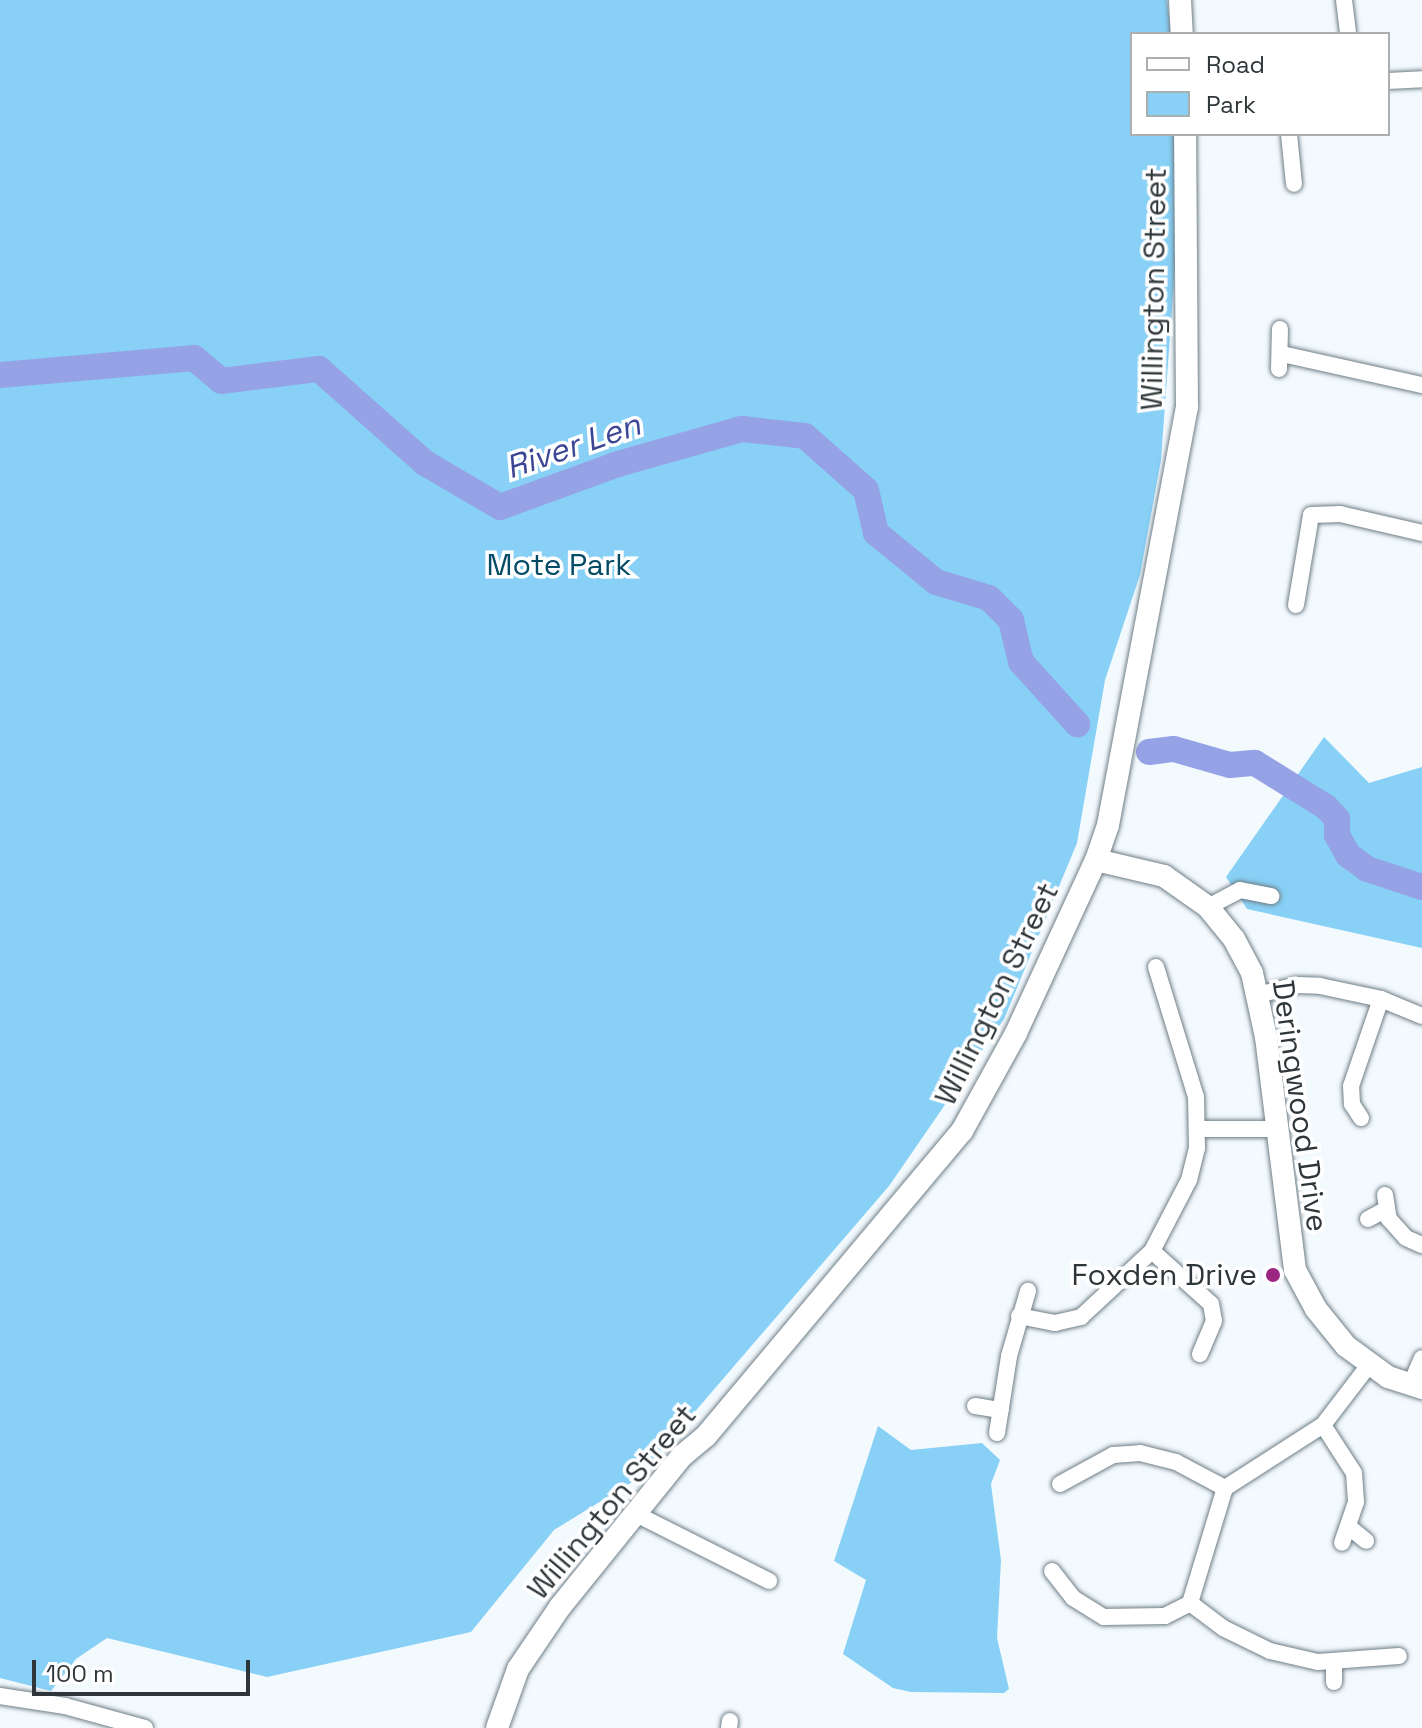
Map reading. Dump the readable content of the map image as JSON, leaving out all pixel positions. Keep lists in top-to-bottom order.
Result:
{
  "streets": {
    "street": ["Willington Street", "Deringwood Drive"]
  },
  "crossings": [
    ["Willington Street", "Deringwood Drive"]
  ],
  "water": ["River Len"],
  "parks": ["Mote Park"],
  "places": ["Foxden Drive"],
  "legend": ["Road", "Park"],
  "scale_bar": "100 m"
}
